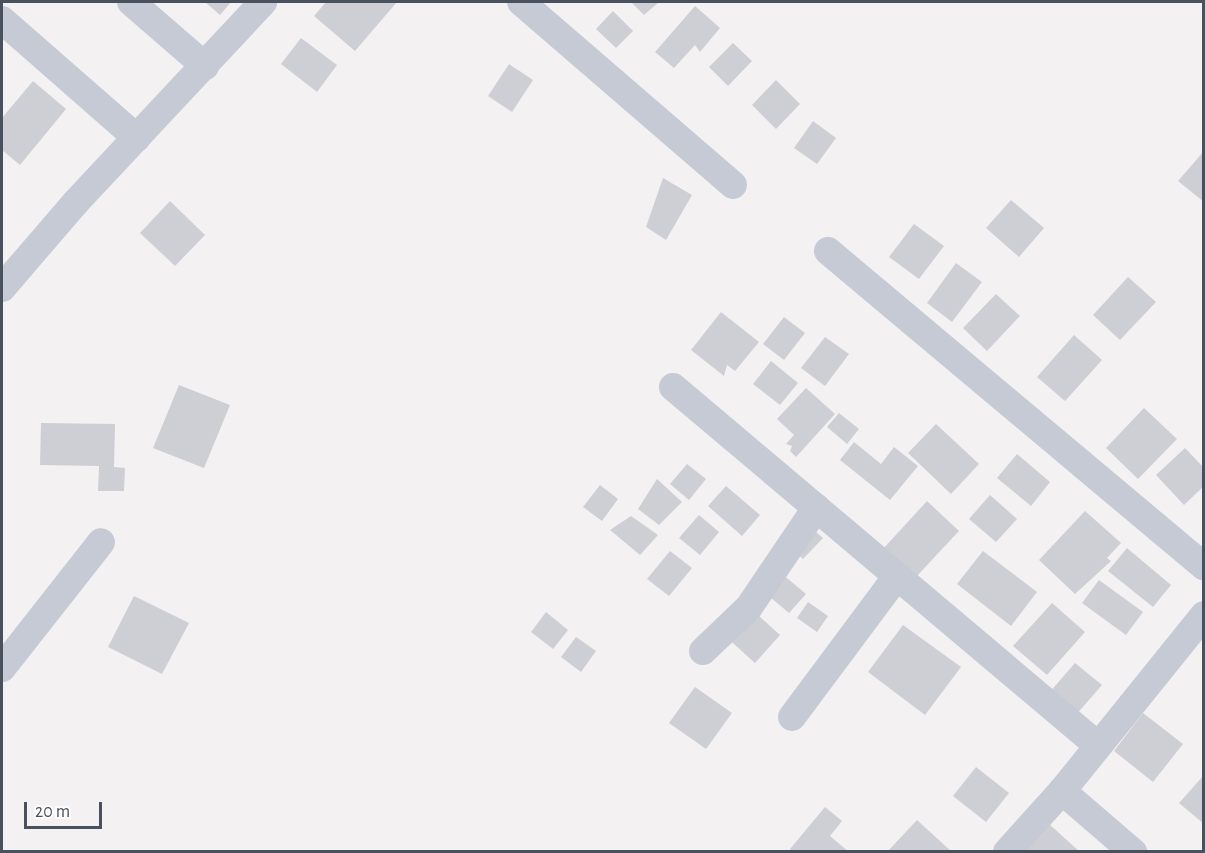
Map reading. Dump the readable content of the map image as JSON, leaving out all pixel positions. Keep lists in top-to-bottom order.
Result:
{
  "scale_bar": "20 m"
}
